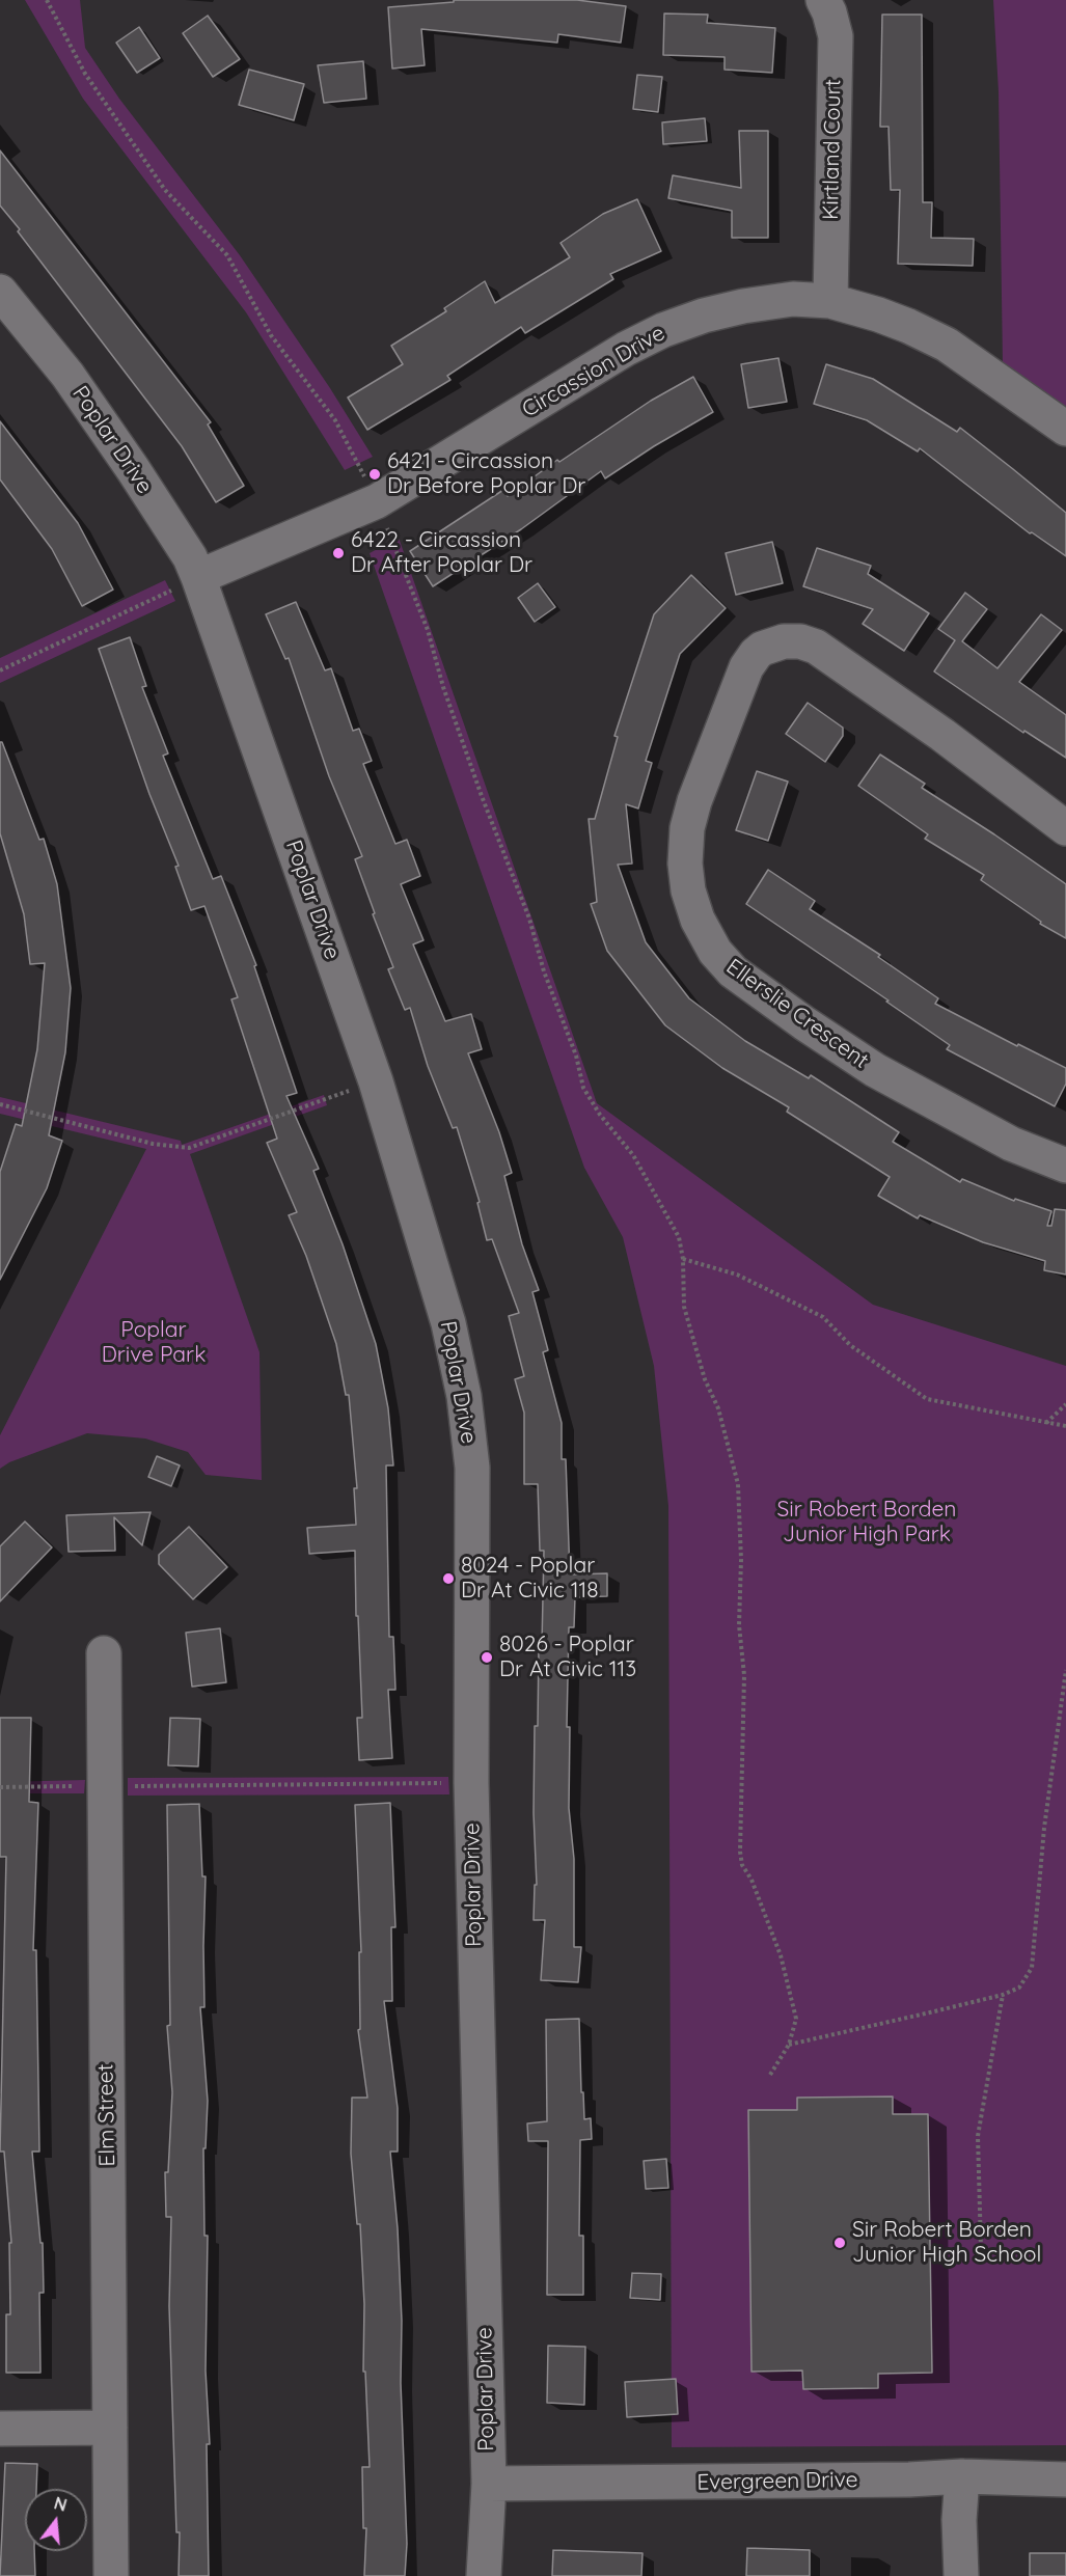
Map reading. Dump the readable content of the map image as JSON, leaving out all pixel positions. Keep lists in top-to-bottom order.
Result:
{
  "streets": {
    "street": [
      "Kirtland Court",
      "Circassion Drive",
      "Poplar Drive",
      "Ellerslie Crescent",
      "Elm Street",
      "Evergreen Drive"
    ]
  },
  "crossings": [
    ["Kirtland Court", "Circassion Drive"],
    ["Circassion Drive", "Poplar Drive"],
    ["Poplar Drive", "Evergreen Drive"]
  ],
  "parks": ["Poplar Drive Park", "Sir Robert Borden Junior High Park"],
  "places": [
    "6421 - Circassion Dr Before Poplar Dr",
    "6422 - Circassion Dr After Poplar Dr",
    "8024 - Poplar Dr At Civic 118",
    "8026 - Poplar Dr At Civic 113",
    "Sir Robert Borden Junior High School"
  ],
  "north": "top"
}
